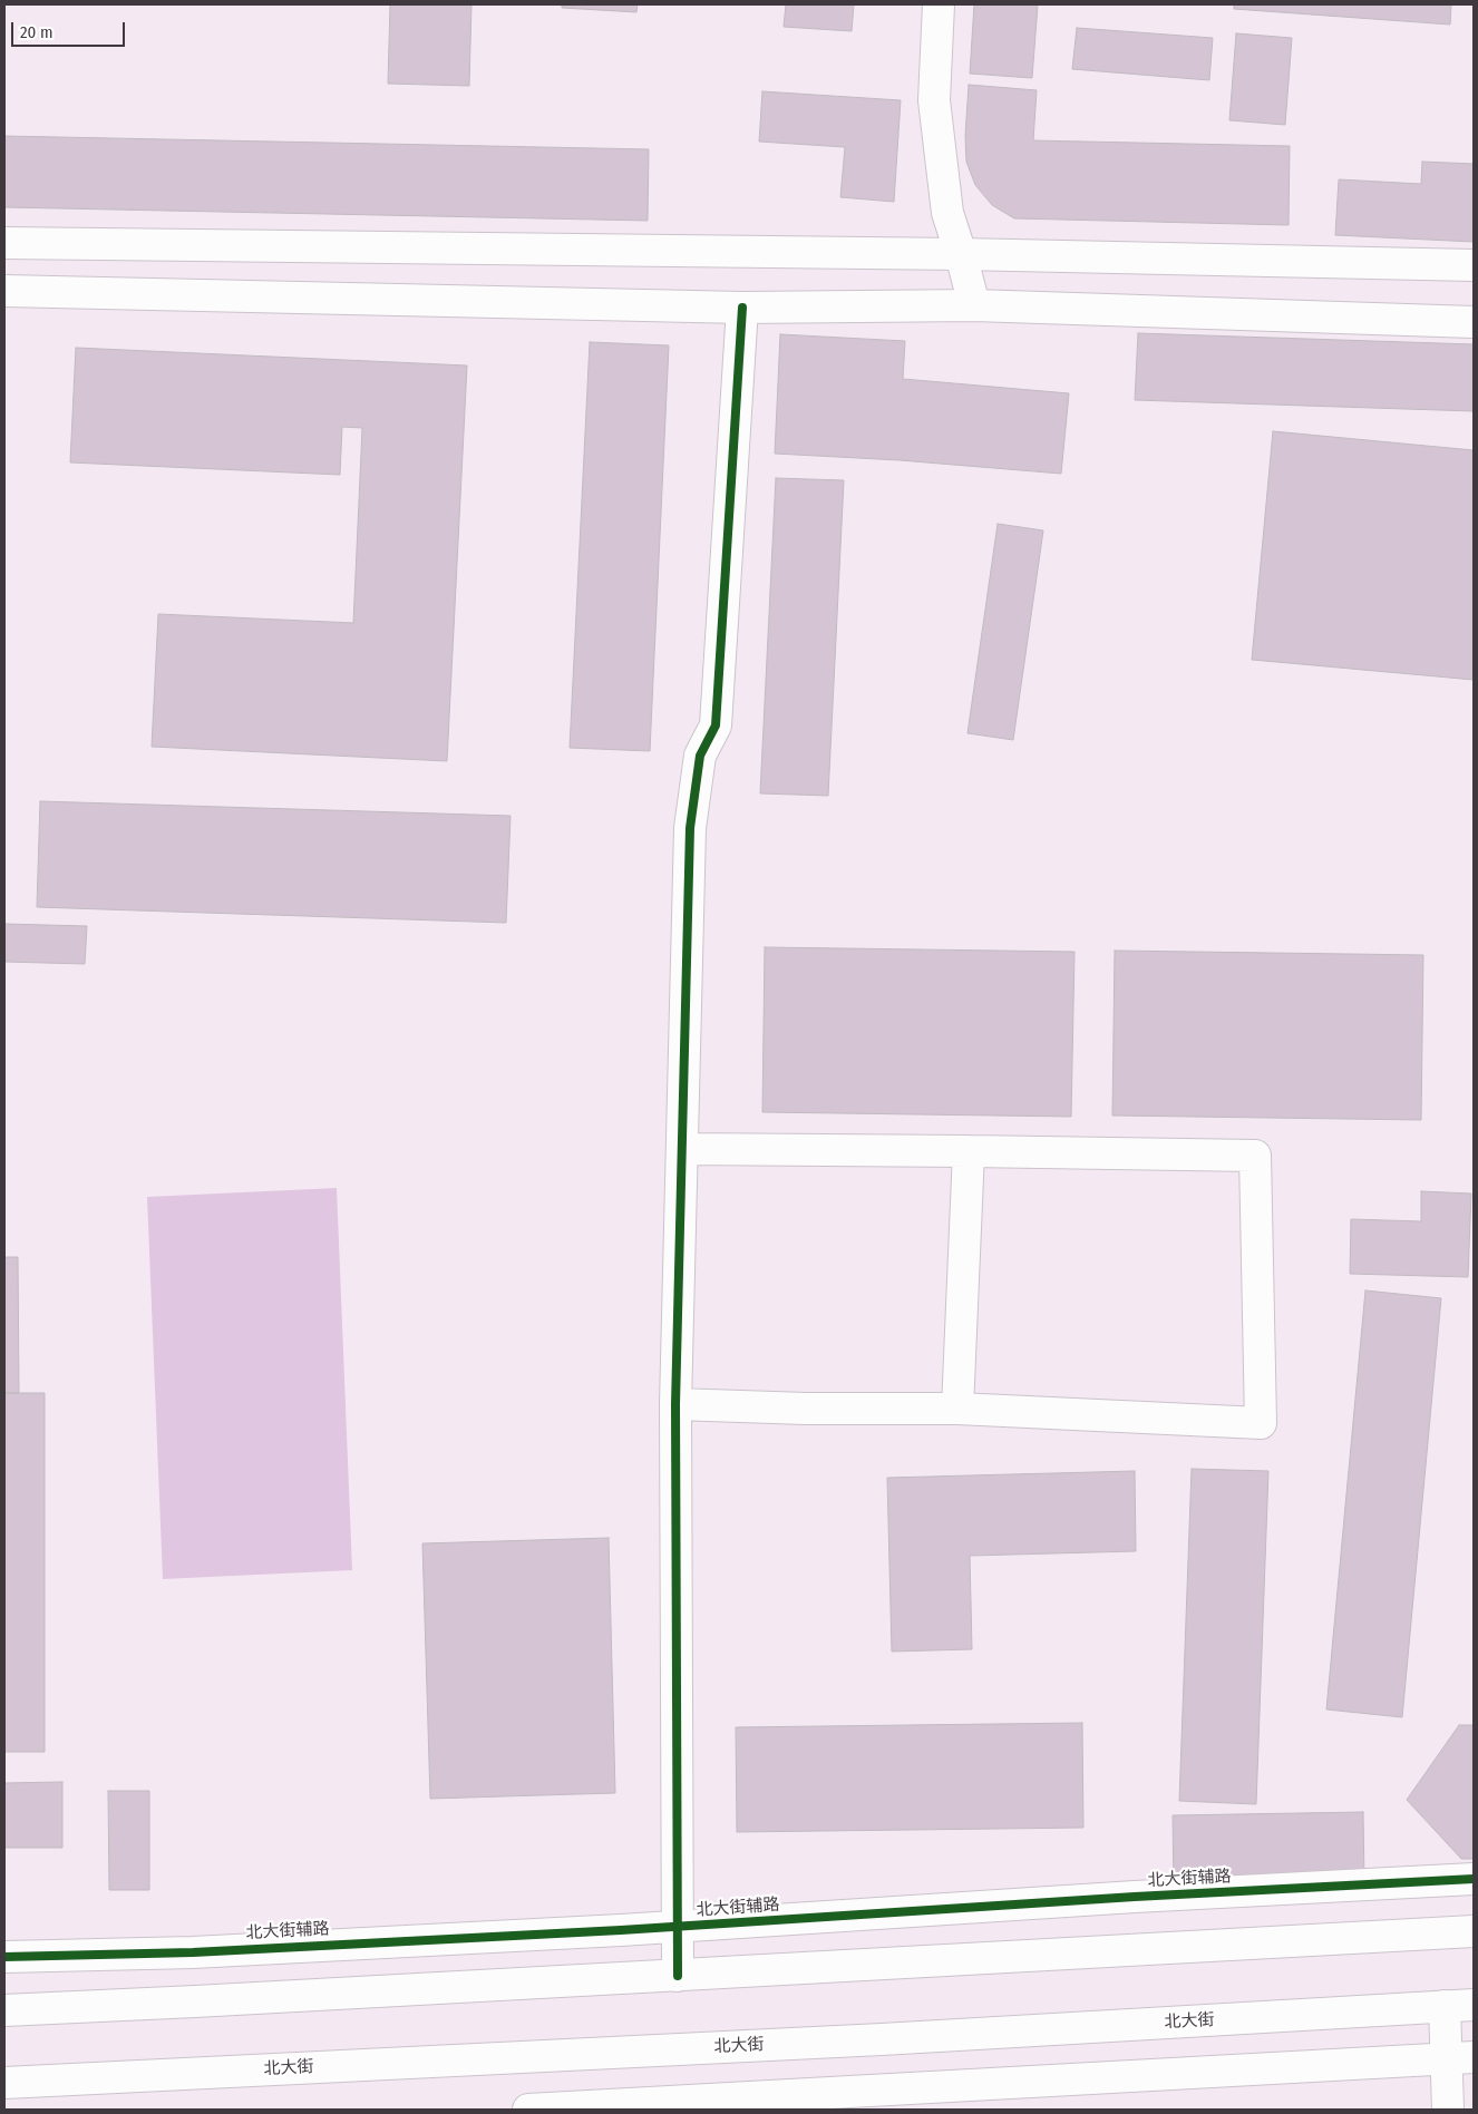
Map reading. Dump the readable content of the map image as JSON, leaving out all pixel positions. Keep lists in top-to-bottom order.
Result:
{
  "streets": {
    "street": ["北大街辅路", "北大街"]
  },
  "scale_bar": "20 m"
}
